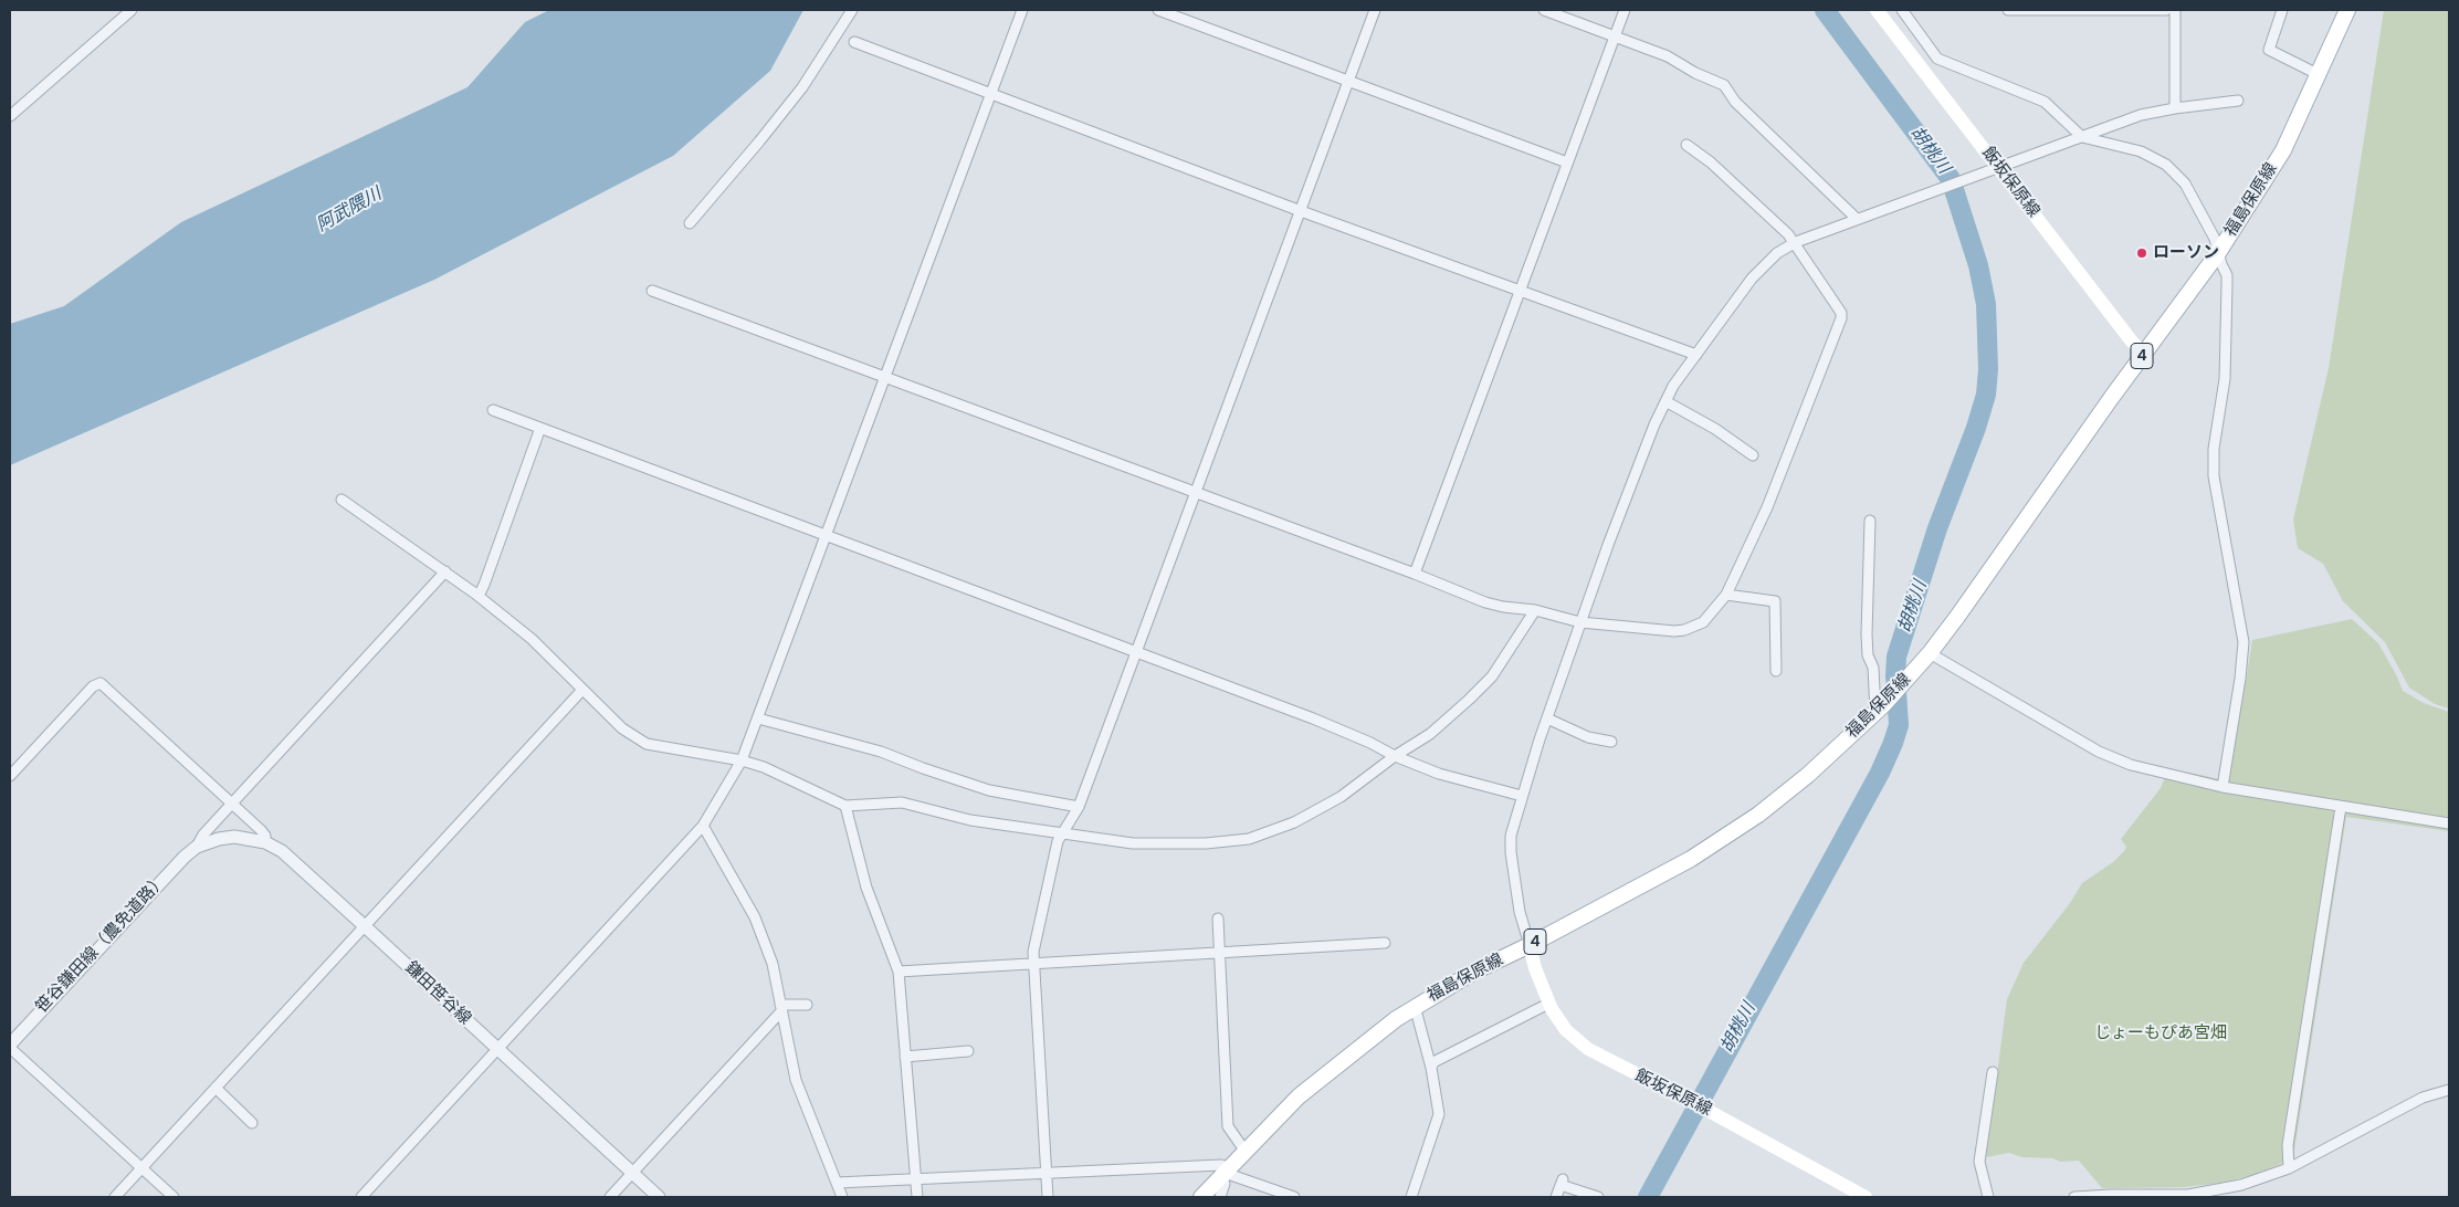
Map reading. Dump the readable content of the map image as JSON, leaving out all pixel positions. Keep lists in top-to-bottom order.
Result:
{
  "streets": {
    "main road": ["飯坂保原線", "福島保原線", "4"],
    "street": ["笹谷鎌田線（農免道路）", "鎌田笹谷線"]
  },
  "crossings": [
    ["飯坂保原線", "福島保原線"],
    ["笹谷鎌田線（農免道路）", "鎌田笹谷線"]
  ],
  "water": ["胡桃川", "阿武隈川"],
  "parks": ["じょーもぴあ宮畑"],
  "places": ["ローソン"]
}
